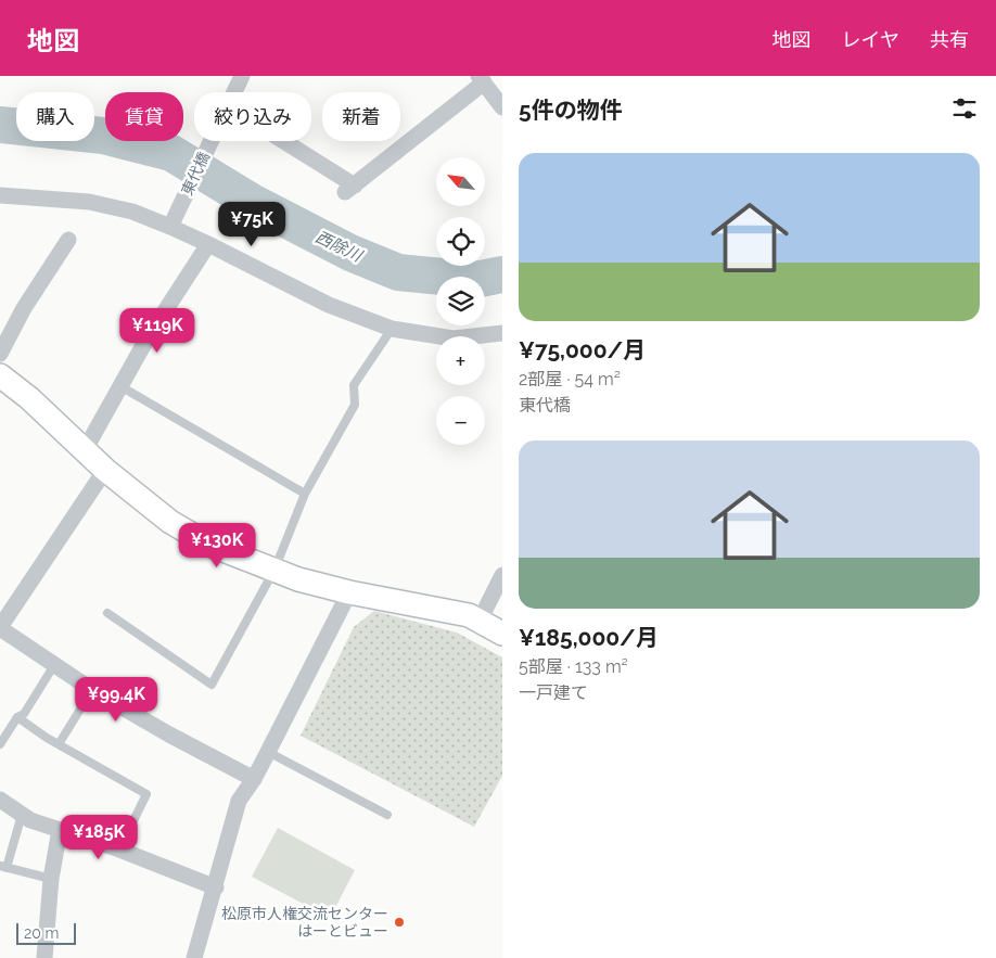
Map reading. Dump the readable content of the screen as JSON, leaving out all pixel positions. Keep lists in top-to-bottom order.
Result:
{
  "streets": {
    "street": ["東代橋"]
  },
  "water": ["西除川"],
  "places": ["松原市人権交流センター はーとビュー"],
  "scale_bar": "20 m",
  "north": "top left",
  "page": {
    "header": "地図",
    "nav": ["地図", "レイヤ", "共有"],
    "heading": "5件の物件",
    "chip": [
      "購入",
      "賃貸",
      "絞り込み",
      "新着"
    ],
    "list": [
      {
        "name": "¥75,000/月",
        "note": "2部屋 · 54 m² · 東代橋"
      },
      {
        "name": "¥185,000/月",
        "note": "5部屋 · 133 m² · 一戸建て"
      }
    ],
    "map_buttons": ["+", "−"],
    "price": [
      "¥75K",
      "¥119K",
      "¥130K",
      "¥99.4K",
      "¥185K"
    ],
    "scale": "20 m"
  }
}
